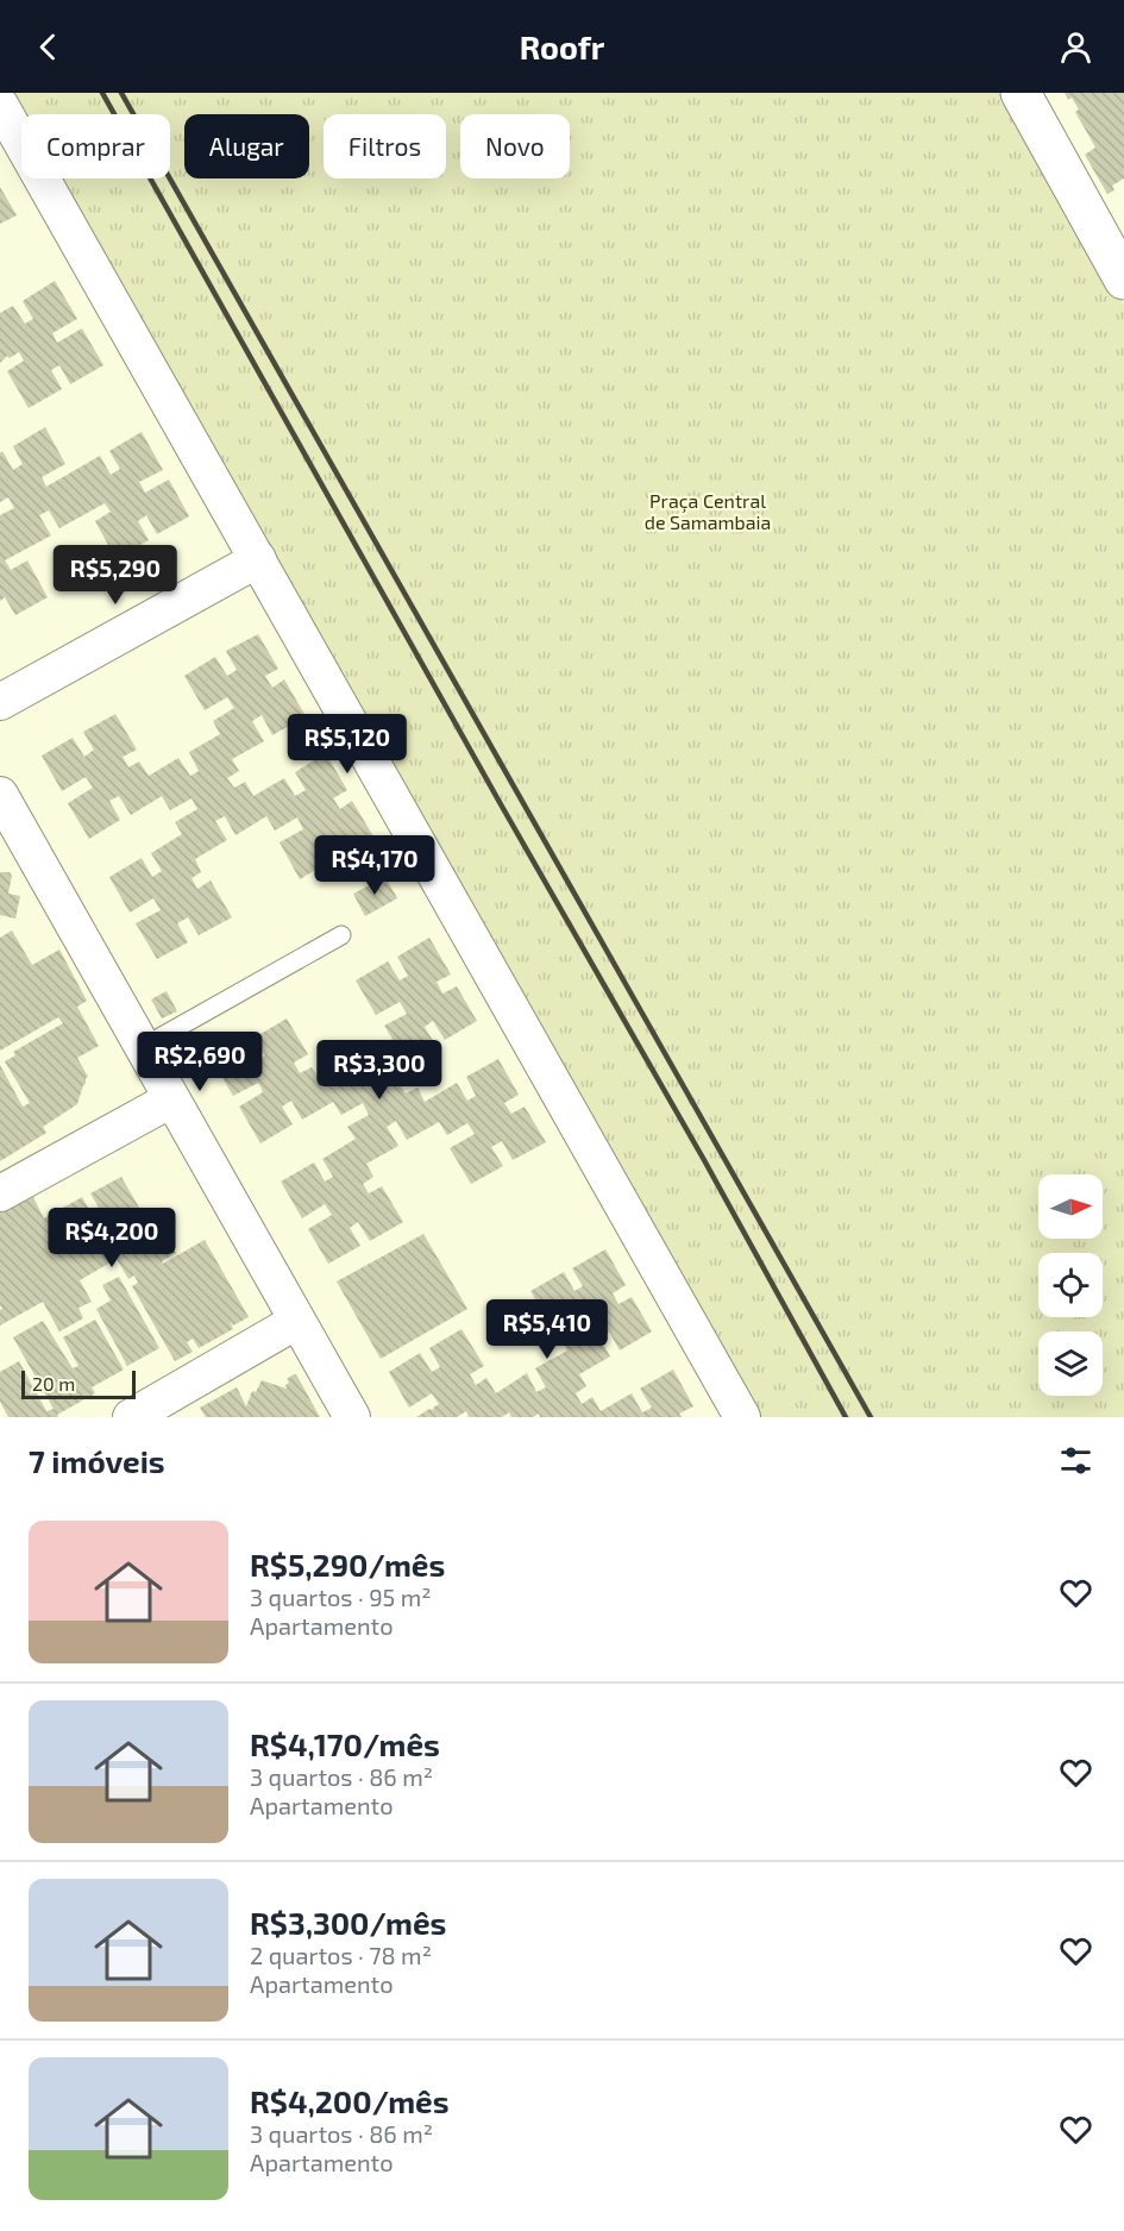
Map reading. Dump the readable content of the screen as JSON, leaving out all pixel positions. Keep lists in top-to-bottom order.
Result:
{
  "parks": ["Praça Central de Samambaia"],
  "scale_bar": "20 m",
  "north": "right",
  "page": {
    "header": "Roofr",
    "chip": [
      "Comprar",
      "Alugar",
      "Filtros",
      "Novo"
    ],
    "price": [
      "R$5,290",
      "R$5,120",
      "R$4,170",
      "R$2,690",
      "R$3,300",
      "R$4,200",
      "R$5,410"
    ],
    "scale": "20 m",
    "heading": "7 imóveis",
    "list": [
      {
        "name": "R$5,290/mês",
        "note": "3 quartos · 95 m² · Apartamento"
      },
      {
        "name": "R$4,170/mês",
        "note": "3 quartos · 86 m² · Apartamento"
      },
      {
        "name": "R$3,300/mês",
        "note": "2 quartos · 78 m² · Apartamento"
      },
      {
        "name": "R$4,200/mês",
        "note": "3 quartos · 86 m² · Apartamento"
      }
    ]
  }
}
